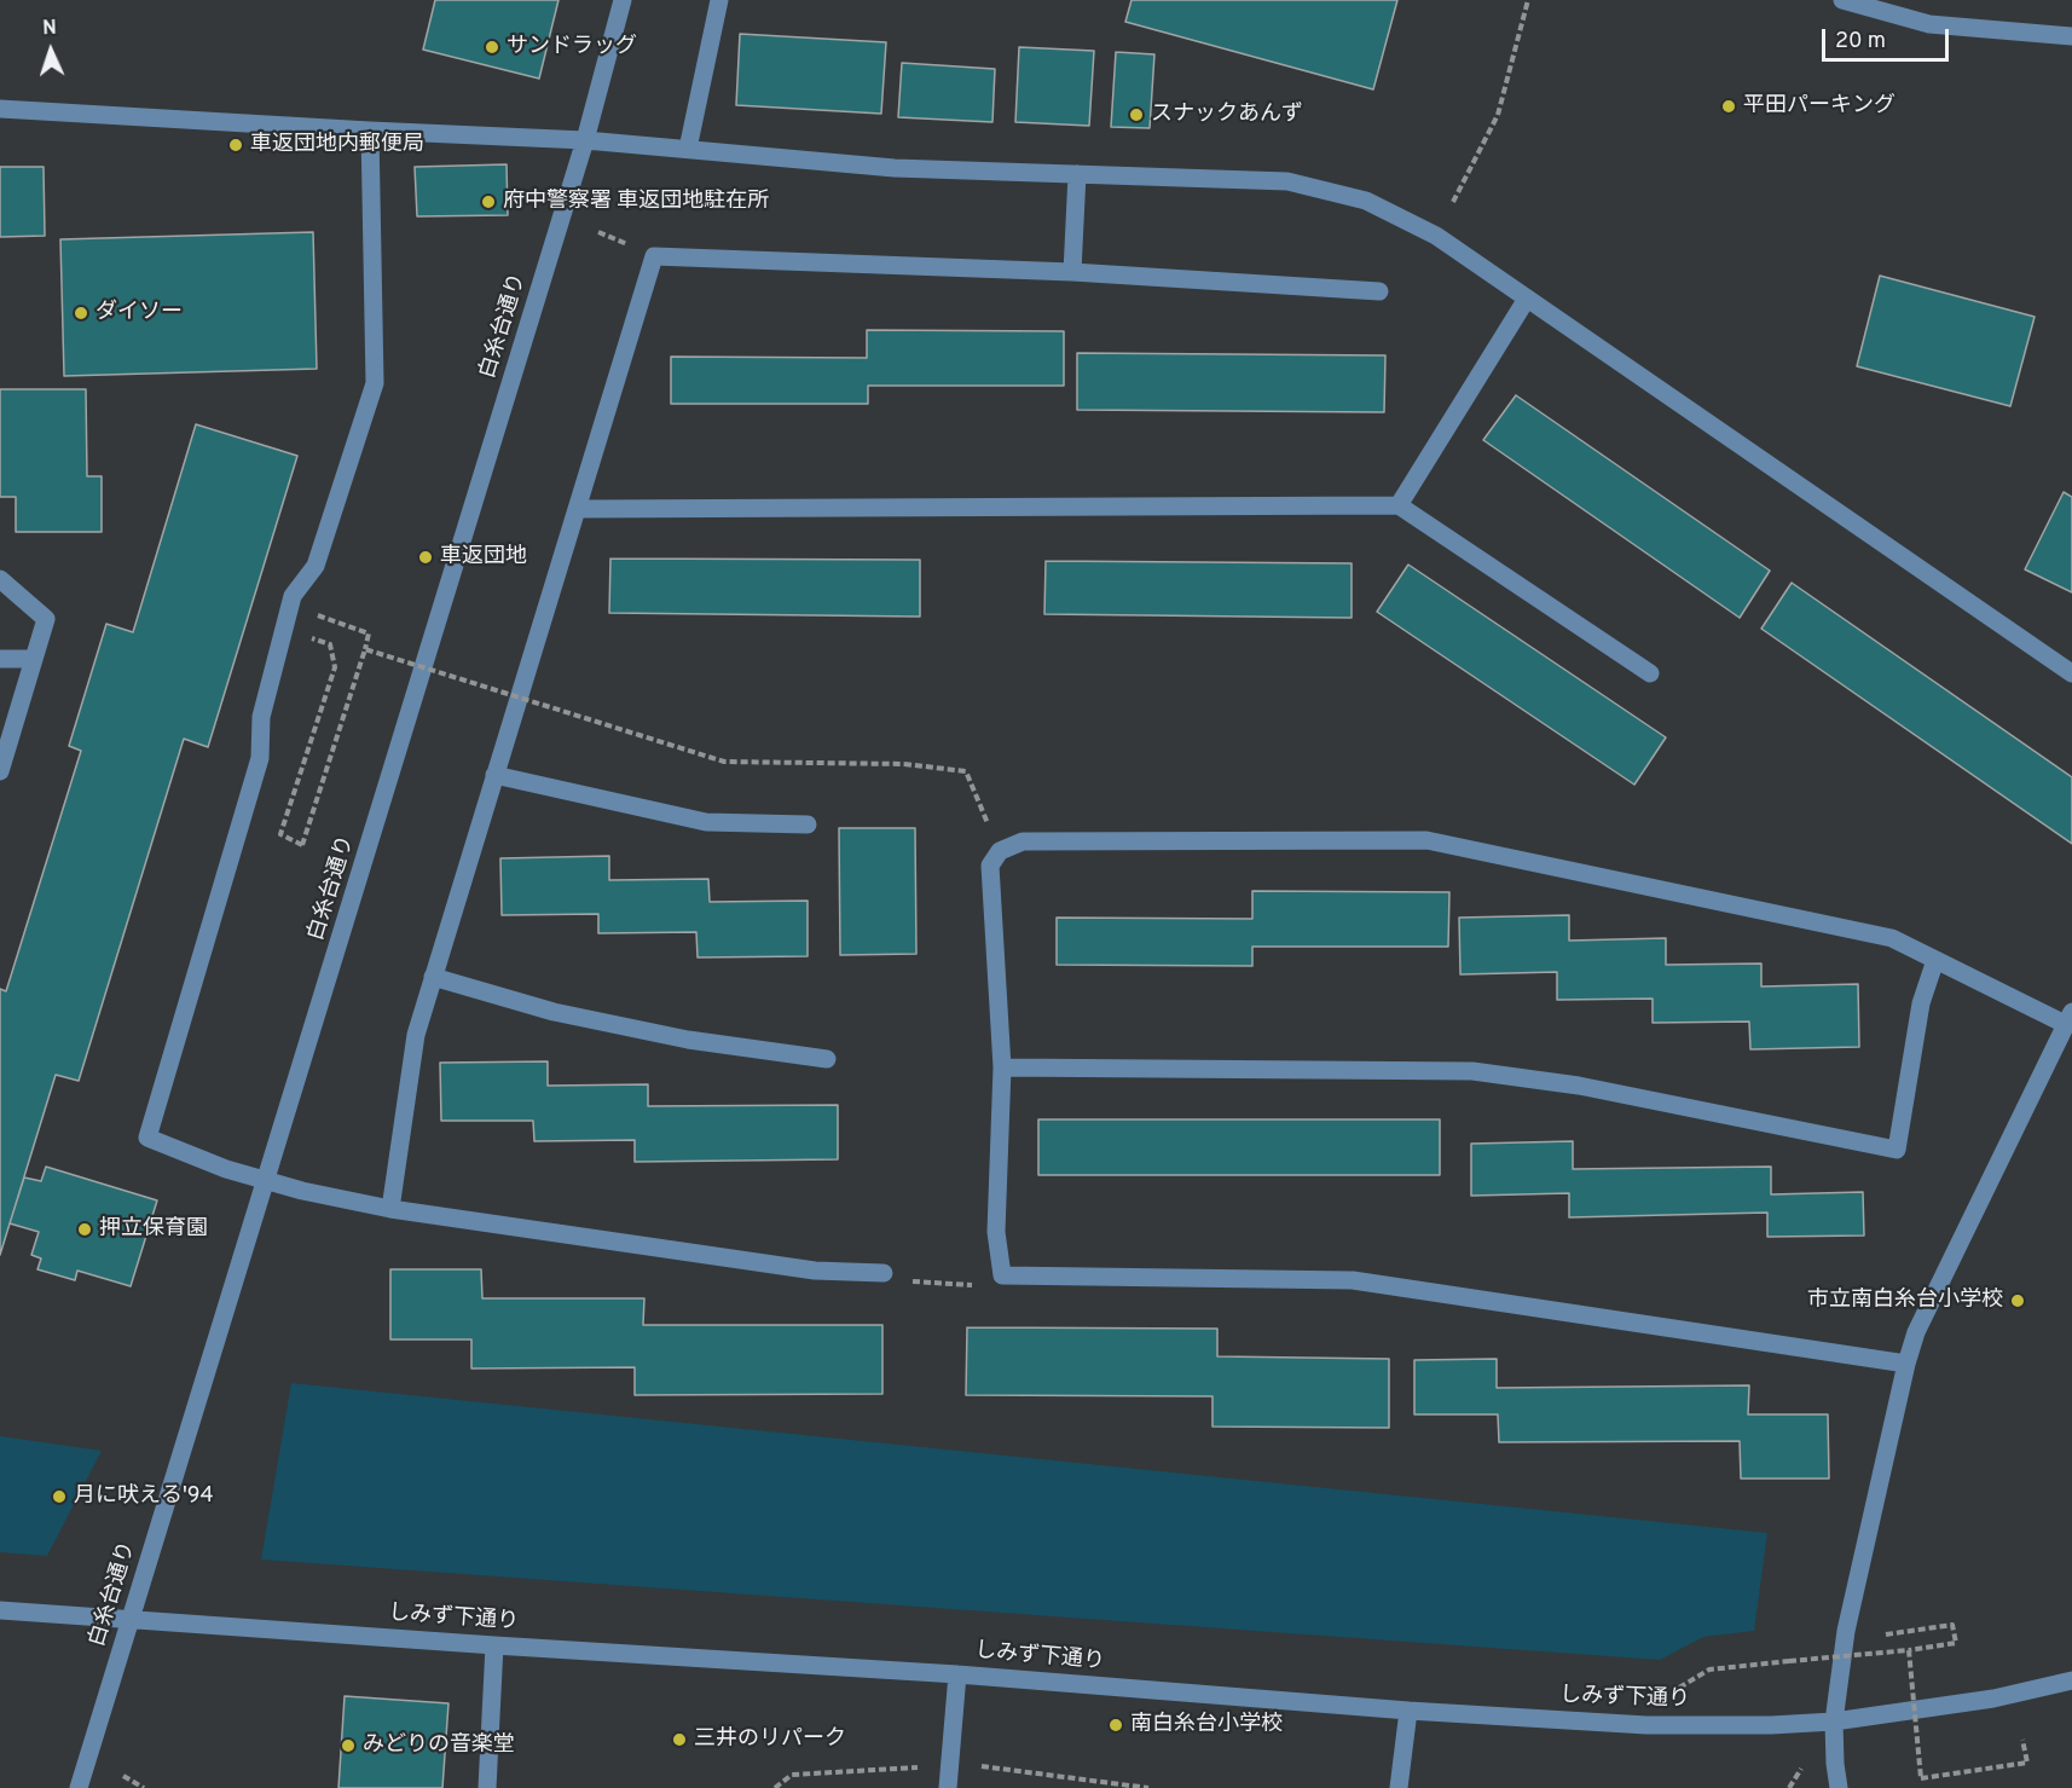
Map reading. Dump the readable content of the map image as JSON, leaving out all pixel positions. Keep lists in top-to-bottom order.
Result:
{
  "streets": {
    "street": ["白糸台通り", "しみず下通り"]
  },
  "crossings": [
    ["白糸台通り", "しみず下通り"]
  ],
  "places": [
    "サンドラッグ",
    "平田パーキング",
    "スナックあんず",
    "車返団地内郵便局",
    "府中警察署 車返団地駐在所",
    "ダイソー",
    "車返団地",
    "押立保育園",
    "市立南白糸台小学校",
    "月に吠える'94",
    "南白糸台小学校",
    "三井のリパーク",
    "みどりの音楽堂"
  ],
  "scale_bar": "20 m",
  "north": "top"
}
